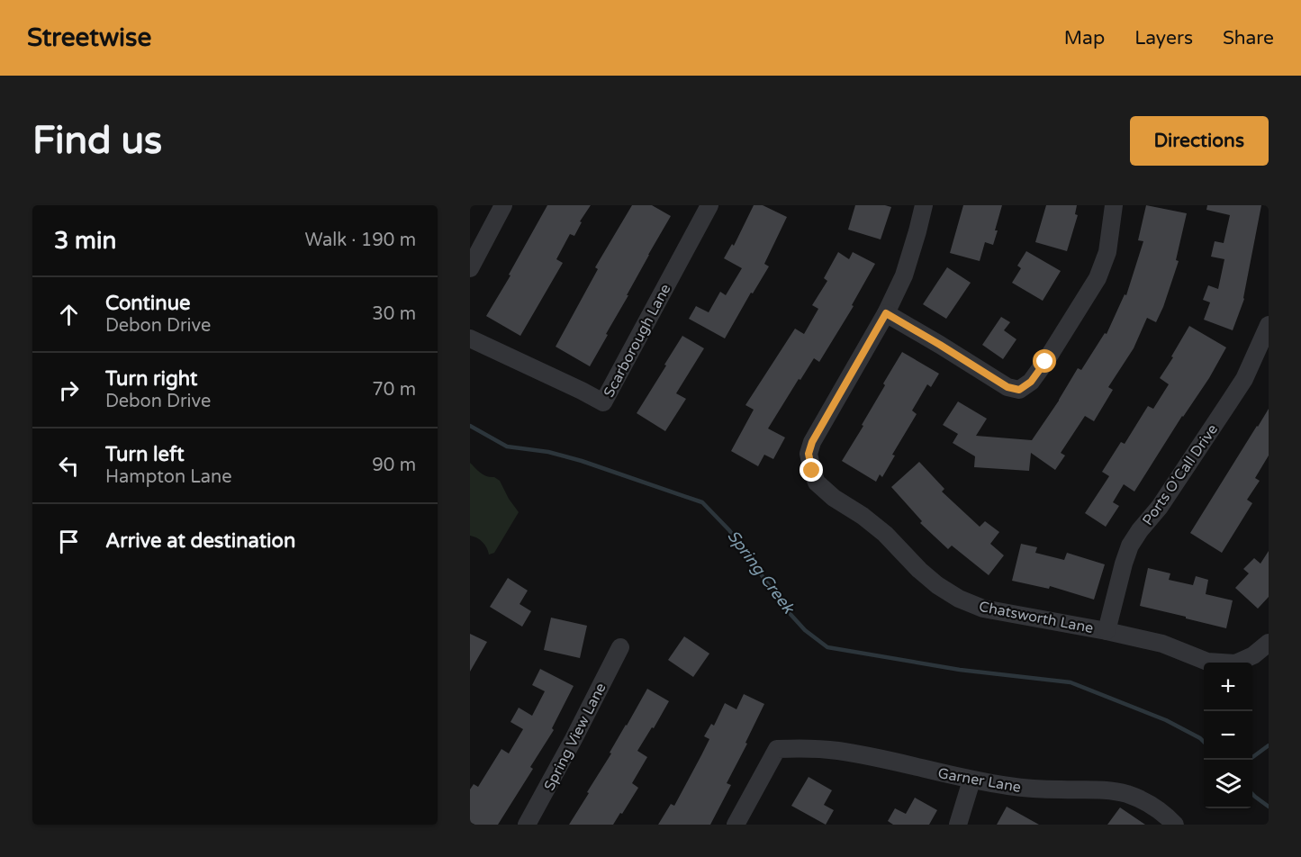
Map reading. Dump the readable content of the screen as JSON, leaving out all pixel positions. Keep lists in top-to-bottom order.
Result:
{
  "streets": {
    "street": [
      "Scarborough Lane",
      "Ports O'Call Drive",
      "Chatsworth Lane",
      "Spring View Lane",
      "Garner Lane"
    ]
  },
  "crossings": [
    ["Ports O'Call Drive", "Chatsworth Lane"]
  ],
  "water": ["Spring Creek"],
  "page": {
    "header": "Streetwise",
    "nav": ["Map", "Layers", "Share"],
    "buttons": "Directions",
    "title": "Find us",
    "heading": ["3 min", "Walk · 190 m"],
    "list": [
      ["Continue", "Debon Drive", "30 m"],
      ["Turn right", "Debon Drive", "70 m"],
      ["Turn left", "Hampton Lane", "90 m"],
      "Arrive at destination"
    ],
    "map_buttons": ["+", "−"]
  }
}
